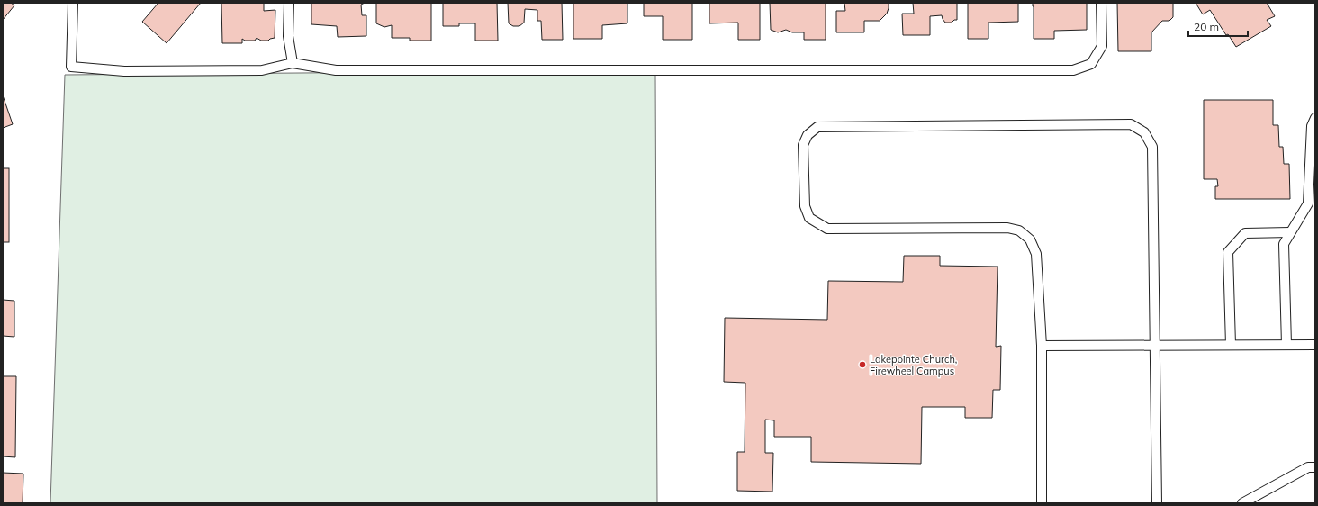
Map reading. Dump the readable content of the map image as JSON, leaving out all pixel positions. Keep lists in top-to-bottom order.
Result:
{
  "places": ["Lakepointe Church, Firewheel Campus"],
  "scale_bar": "20 m"
}
